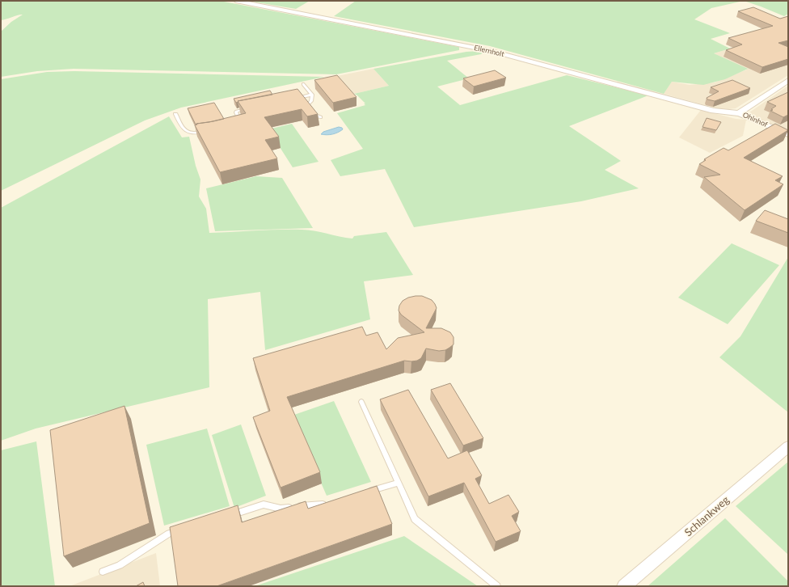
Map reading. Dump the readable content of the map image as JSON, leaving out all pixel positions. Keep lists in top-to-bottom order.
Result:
{
  "streets": {
    "street": ["Ellernholt", "Ohlnhof", "Schlankweg"]
  },
  "crossings": [
    ["Ellernholt", "Ohlnhof"]
  ]
}
